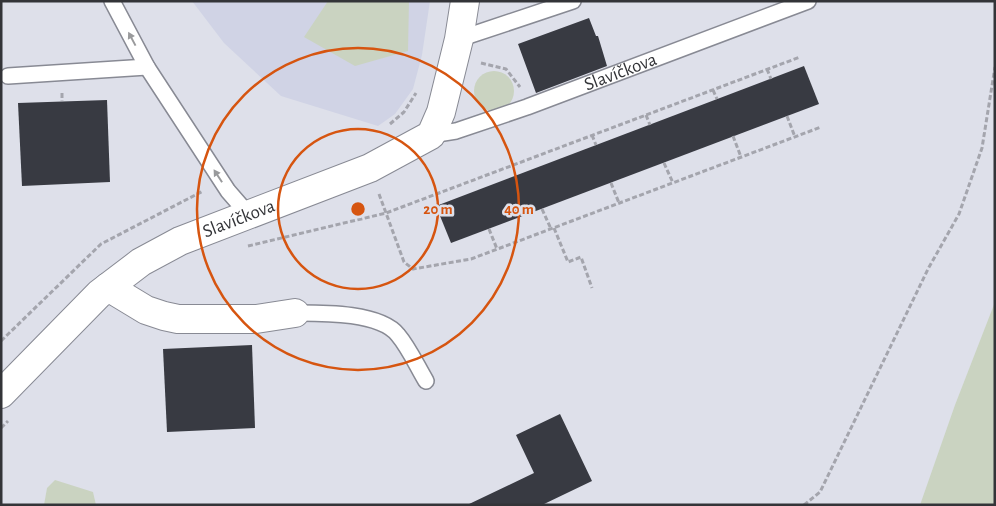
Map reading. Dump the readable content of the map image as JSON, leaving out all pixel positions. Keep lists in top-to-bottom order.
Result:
{
  "streets": {
    "street": ["Slavíčkova"]
  },
  "rings": ["20 m", "40 m"]
}
